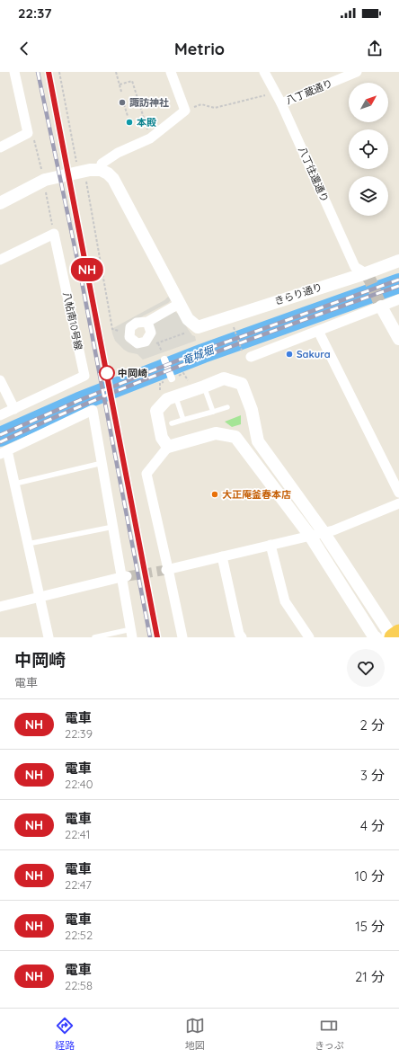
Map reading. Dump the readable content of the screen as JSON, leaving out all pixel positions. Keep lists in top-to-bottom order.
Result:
{
  "streets": {
    "street": [
      "八丁蔵通り",
      "八丁往還通り",
      "きらり通り",
      "八帖南10号線"
    ]
  },
  "crossings": [
    ["八丁蔵通り", "八丁往還通り"],
    ["八丁往還通り", "きらり通り"]
  ],
  "water": ["竜城堀"],
  "places": [
    "諏訪神社",
    "本殿",
    "Sakura",
    "中岡崎",
    "大正庵釜春本店"
  ],
  "north": "top right",
  "page": {
    "status": "22:37",
    "header": "Metrio",
    "on_map": "NH",
    "heading": ["中岡崎", "電車"],
    "list": [
      {
        "mark": "NH",
        "name": "電車",
        "note": "22:39",
        "value": "2 分"
      },
      {
        "mark": "NH",
        "name": "電車",
        "note": "22:40",
        "value": "3 分"
      },
      {
        "mark": "NH",
        "name": "電車",
        "note": "22:41",
        "value": "4 分"
      },
      {
        "mark": "NH",
        "name": "電車",
        "note": "22:47",
        "value": "10 分"
      },
      {
        "mark": "NH",
        "name": "電車",
        "note": "22:52",
        "value": "15 分"
      },
      {
        "mark": "NH",
        "name": "電車",
        "note": "22:58",
        "value": "21 分"
      }
    ],
    "tabs": ["経路", "地図", "きっぷ"]
  }
}
